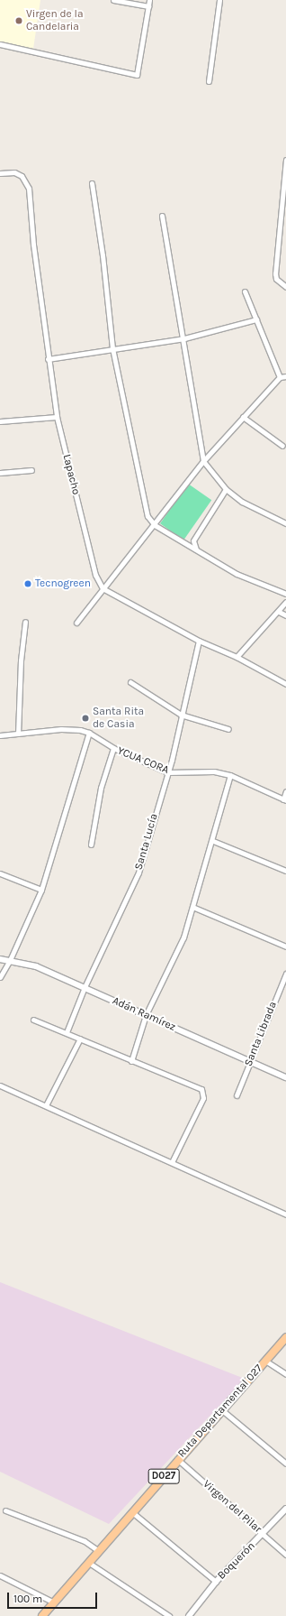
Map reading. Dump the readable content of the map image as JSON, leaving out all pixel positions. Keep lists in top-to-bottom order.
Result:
{
  "streets": {
    "main road": ["Ruta Departamental 027", "D027"],
    "street": [
      "Lapacho",
      "YCUA CORA",
      "Santa Lucía",
      "Adán Ramírez",
      "Santa Librada",
      "Virgen del Pilar",
      "Boquerón"
    ]
  },
  "crossings": [
    ["YCUA CORA", "Santa Lucía"],
    ["Santa Lucía", "Adán Ramírez"],
    ["Adán Ramírez", "Santa Librada"],
    ["Ruta Departamental 027", "Virgen del Pilar"],
    ["Virgen del Pilar", "Boquerón"]
  ],
  "places": ["Virgen de la Candelaria", "Tecnogreen", "Santa Rita de Casia"],
  "scale_bar": "100 m"
}
